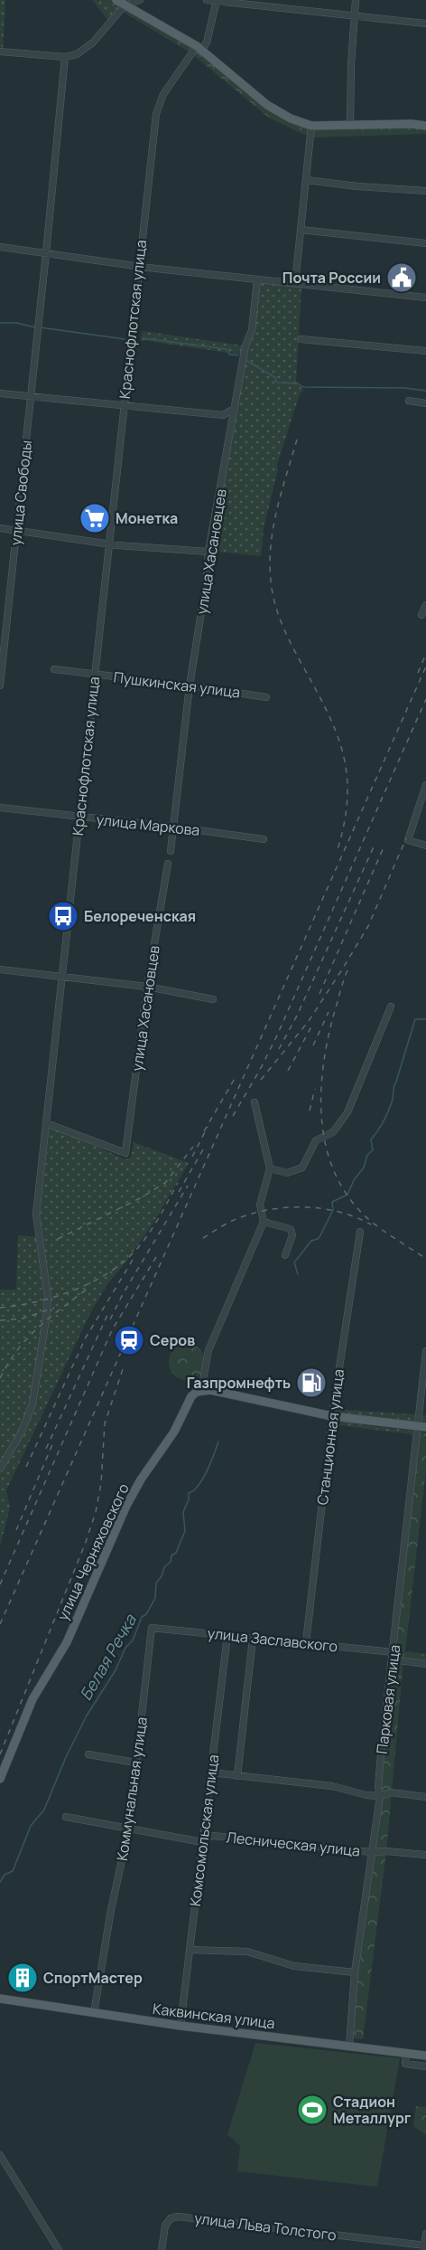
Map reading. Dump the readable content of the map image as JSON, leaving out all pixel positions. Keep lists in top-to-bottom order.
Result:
{
  "streets": {
    "main road": ["улица Черняховского", "Каквинская улица"],
    "street": [
      "Краснофлотская улица",
      "улица Свободы",
      "улица Хасановцев",
      "Пушкинская улица",
      "улица Маркова",
      "Станционная улица",
      "улица Заславского",
      "Парковая улица",
      "Коммунальная улица",
      "Комсомольская улица",
      "Лесническая улица",
      "улица Льва Толстого"
    ]
  },
  "crossings": [
    ["Краснофлотская улица", "улица Хасановцев"],
    ["Краснофлотская улица", "Пушкинская улица"],
    ["Краснофлотская улица", "улица Маркова"],
    ["улица Хасановцев", "Пушкинская улица"],
    ["улица Хасановцев", "улица Маркова"],
    ["Станционная улица", "улица Заславского"],
    ["улица Заславского", "Парковая улица"],
    ["улица Заславского", "Коммунальная улица"],
    ["улица Заславского", "Комсомольская улица"],
    ["Парковая улица", "Лесническая улица"],
    ["Парковая улица", "Каквинская улица"],
    ["Коммунальная улица", "Лесническая улица"],
    ["Коммунальная улица", "Каквинская улица"],
    ["Комсомольская улица", "Лесническая улица"],
    ["Комсомольская улица", "Каквинская улица"]
  ],
  "water": ["Белая Речка"],
  "places": {
    "public building": ["Почта России"],
    "supermarket": ["Монетка"],
    "bus stop": ["Белореченская"],
    "station": ["Серов"],
    "fuel station": ["Газпромнефть"],
    "building": ["СпортМастер"],
    "sports": ["Стадион Металлург"]
  }
}
